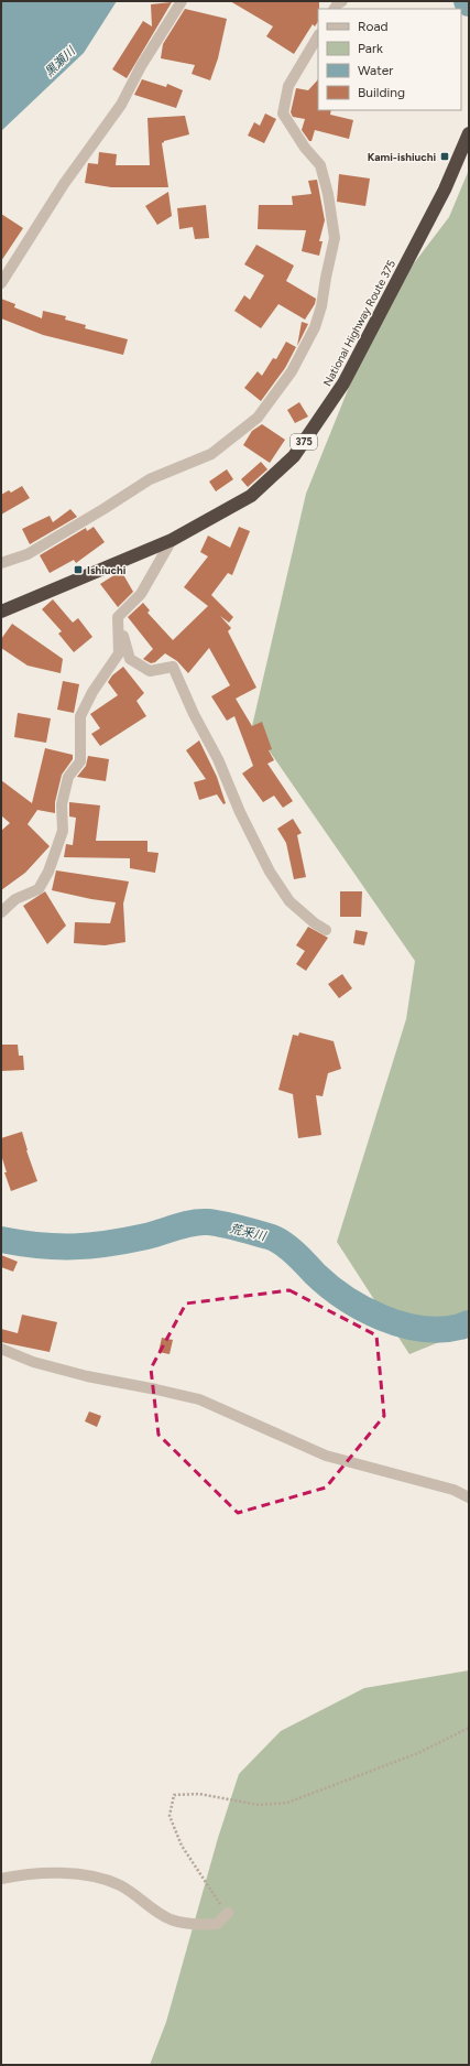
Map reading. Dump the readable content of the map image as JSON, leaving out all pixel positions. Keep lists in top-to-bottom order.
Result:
{
  "streets": {
    "highway": ["National Highway Route 375", "375"]
  },
  "water": ["黒瀬川", "荒釆川"],
  "places": {
    "transit": ["Kami-ishiuchi", "Ishiuchi"]
  },
  "legend": [
    "Road",
    "Park",
    "Water",
    "Building"
  ]
}
